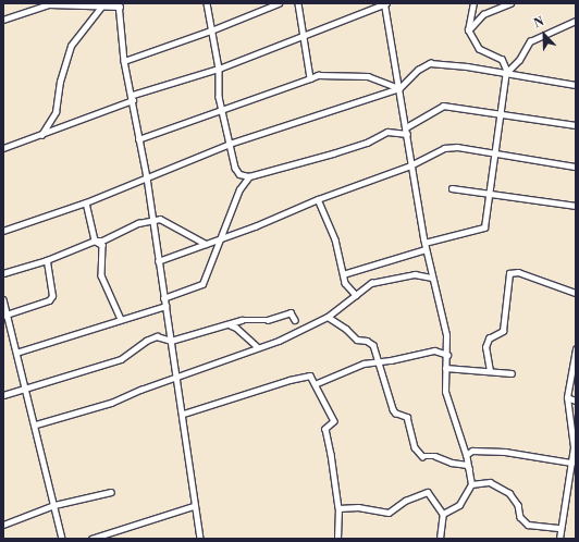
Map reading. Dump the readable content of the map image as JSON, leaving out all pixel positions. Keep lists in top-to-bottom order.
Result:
{
  "north": "top left"
}
